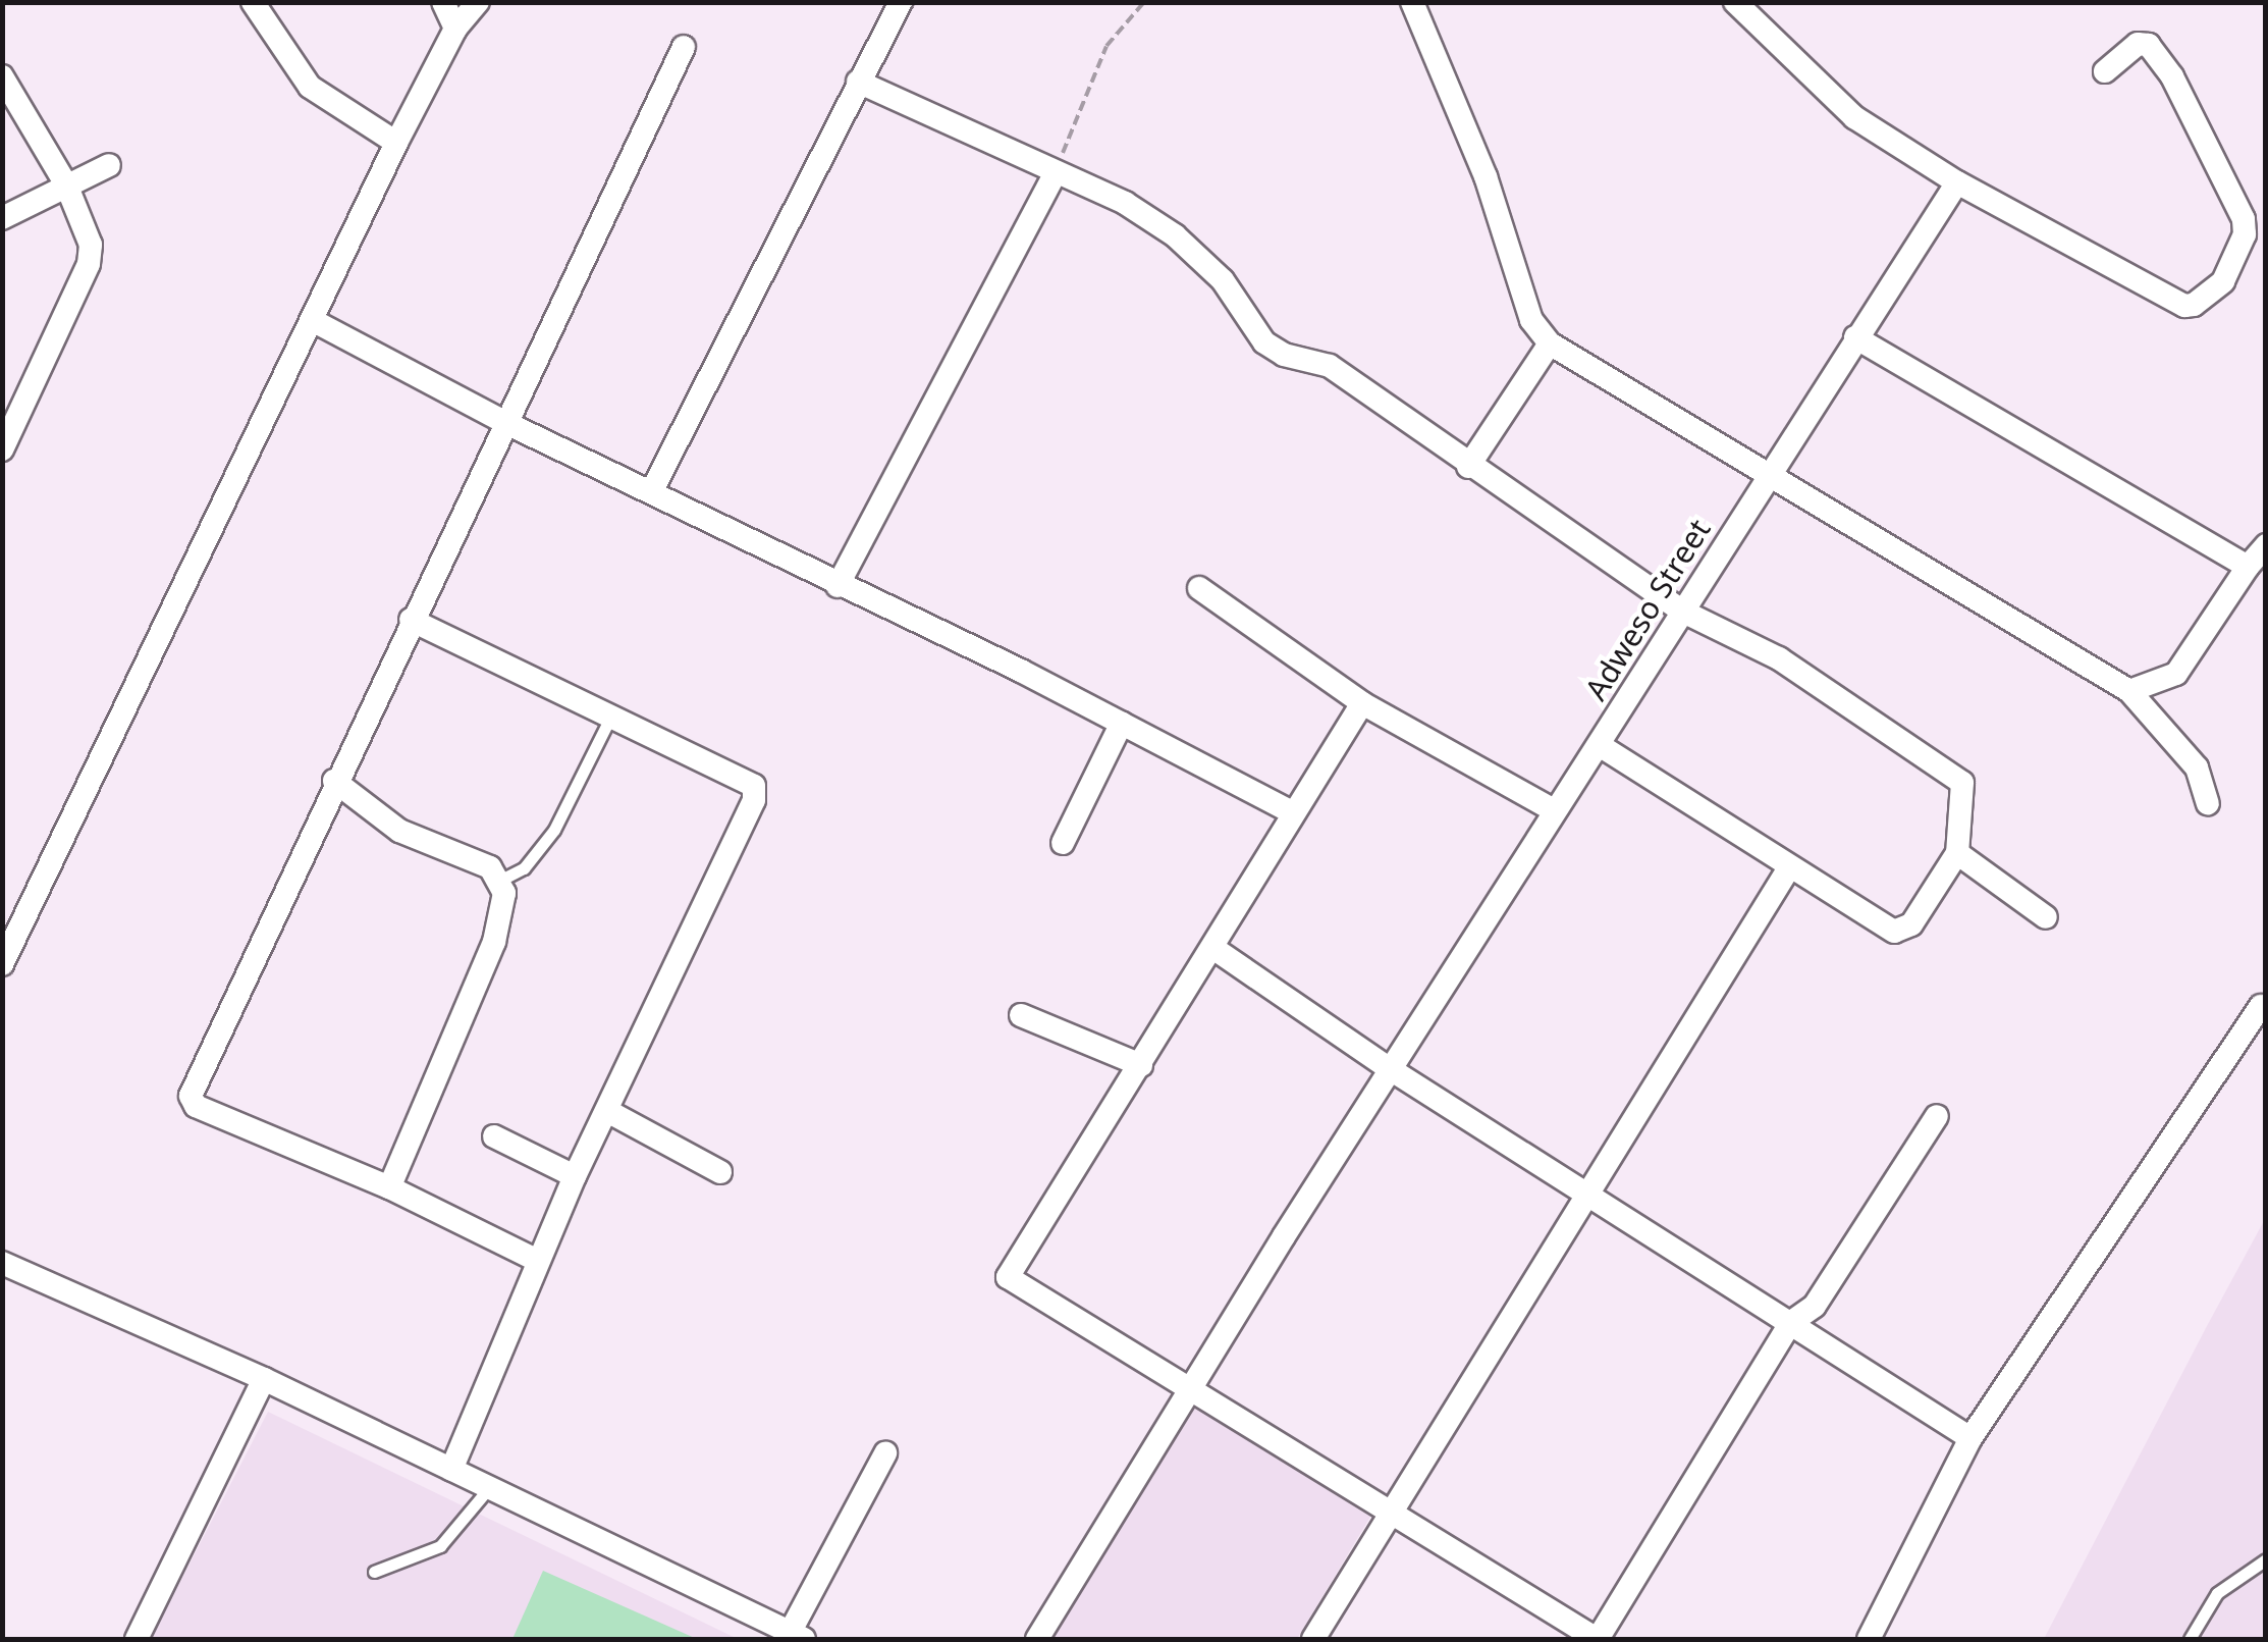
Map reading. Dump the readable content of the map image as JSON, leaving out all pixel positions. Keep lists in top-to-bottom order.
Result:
{
  "streets": {
    "street": ["Adweso Street"]
  }
}
